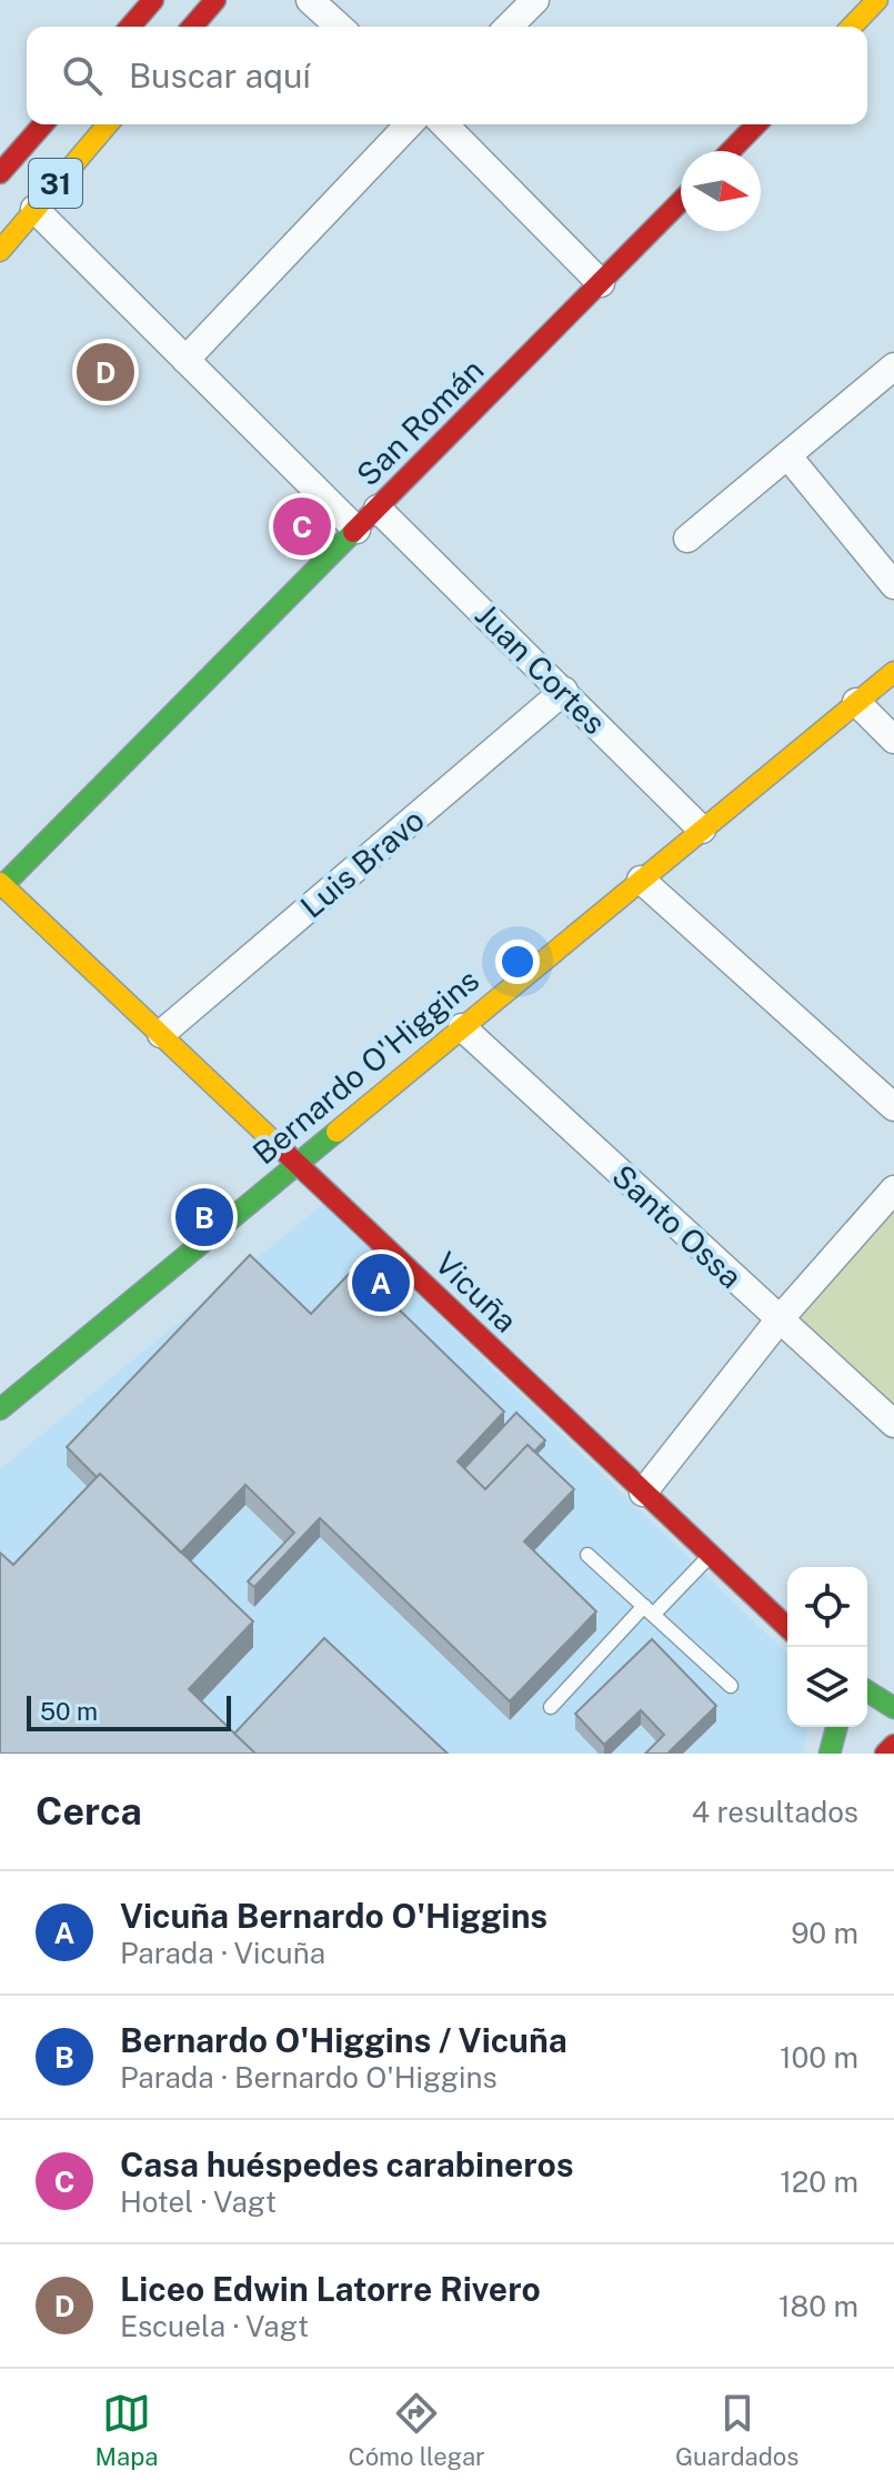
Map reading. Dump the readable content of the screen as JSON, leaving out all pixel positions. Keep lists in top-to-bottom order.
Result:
{
  "streets": {
    "main road": [
      "31",
      "San Román",
      "Bernardo O'Higgins",
      "Vicuña"
    ],
    "street": ["Juan Cortes", "Luis Bravo", "Santo Ossa"]
  },
  "crossings": [
    ["San Román", "Juan Cortes"],
    ["San Román", "Vicuña"],
    ["Juan Cortes", "Luis Bravo"],
    ["Juan Cortes", "Bernardo O'Higgins"],
    ["Luis Bravo", "Vicuña"],
    ["Bernardo O'Higgins", "Santo Ossa"],
    ["Bernardo O'Higgins", "Vicuña"]
  ],
  "scale_bar": "50 m",
  "north": "right",
  "page": {
    "search": "Buscar aquí",
    "pins": [
      "D",
      "C",
      "B",
      "A"
    ],
    "scale": "50 m",
    "heading": ["Cerca", "4 resultados"],
    "list": [
      {
        "mark": "A",
        "name": "Vicuña Bernardo O'Higgins",
        "note": "Parada · Vicuña",
        "value": "90 m"
      },
      {
        "mark": "B",
        "name": "Bernardo O'Higgins / Vicuña",
        "note": "Parada · Bernardo O'Higgins",
        "value": "100 m"
      },
      {
        "mark": "C",
        "name": "Casa huéspedes carabineros",
        "note": "Hotel · Vagt",
        "value": "120 m"
      },
      {
        "mark": "D",
        "name": "Liceo Edwin Latorre Rivero",
        "note": "Escuela · Vagt",
        "value": "180 m"
      }
    ],
    "nav": ["Mapa", "Cómo llegar", "Guardados"]
  }
}
